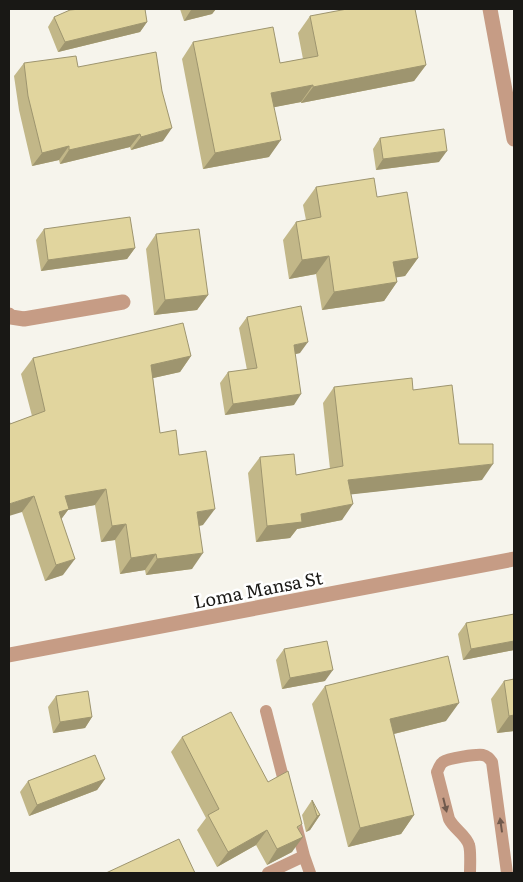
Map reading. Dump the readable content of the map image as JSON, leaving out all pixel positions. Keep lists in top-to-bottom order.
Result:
{
  "streets": {
    "street": ["Loma Mansa St"]
  }
}
